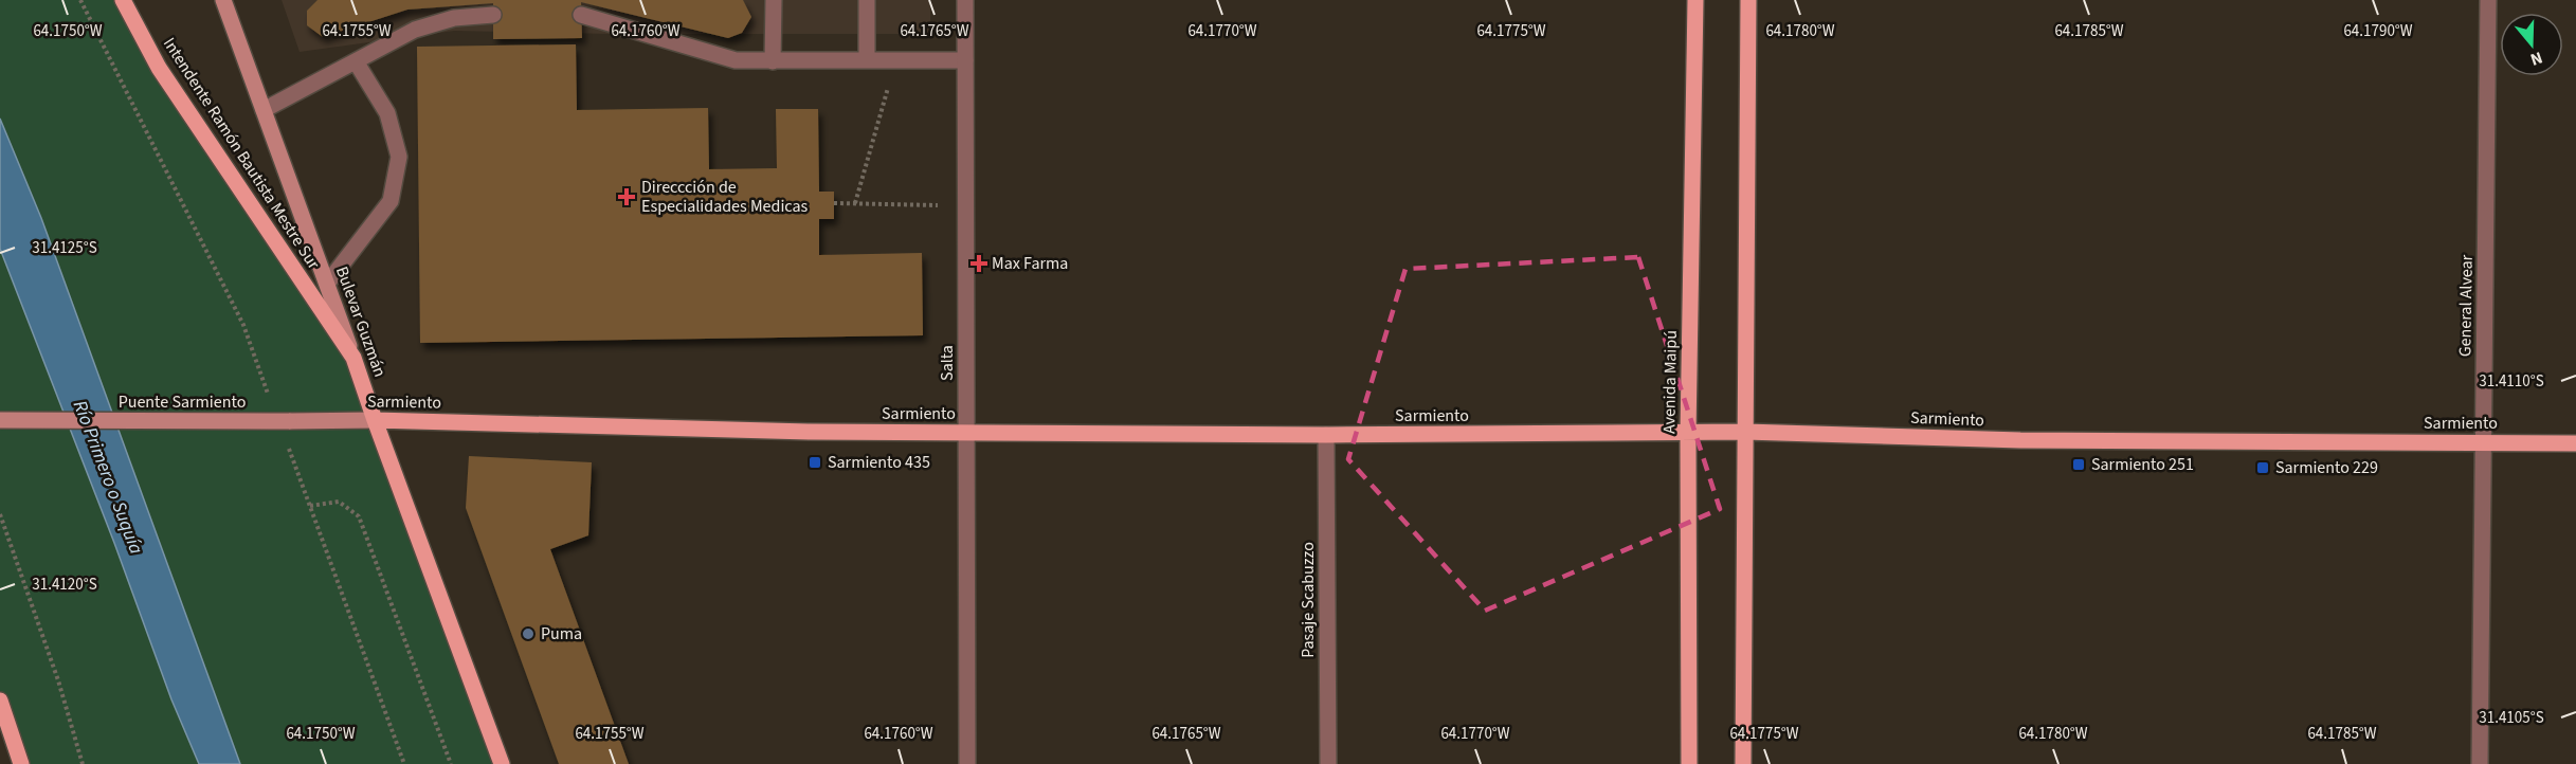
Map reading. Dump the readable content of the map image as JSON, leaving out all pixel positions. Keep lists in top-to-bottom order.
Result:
{
  "streets": {
    "main road": [
      "Intendente Ramón Bautista Mestre Sur",
      "Bulevar Guzmán",
      "Avenida Maipú",
      "Puente Sarmiento",
      "Sarmiento"
    ],
    "street": ["General Alvear", "Salta", "Pasaje Scabuzzo"]
  },
  "crossings": [
    ["Intendente Ramón Bautista Mestre Sur", "Bulevar Guzmán"],
    ["General Alvear", "Sarmiento"],
    ["Bulevar Guzmán", "Sarmiento"],
    ["Salta", "Sarmiento"],
    ["Avenida Maipú", "Sarmiento"],
    ["Puente Sarmiento", "Sarmiento"],
    ["Sarmiento", "Pasaje Scabuzzo"]
  ],
  "water": ["Río Primero o Suquía"],
  "places": {
    "health": ["Direccción de Especialidades Medicas", "Max Farma"],
    "transit": ["Sarmiento 435", "Sarmiento 251", "Sarmiento 229"],
    "other": ["Puma"]
  },
  "north": "bottom",
  "coordinates": [
    "64.1780°W",
    "64.1785°W",
    "64.1750°W",
    "64.1755°W",
    "64.1760°W",
    "64.1765°W",
    "64.1770°W",
    "64.1775°W",
    "64.1790°W",
    "31.4125°S",
    "31.4110°S",
    "31.4120°S",
    "31.4105°S"
  ]
}
